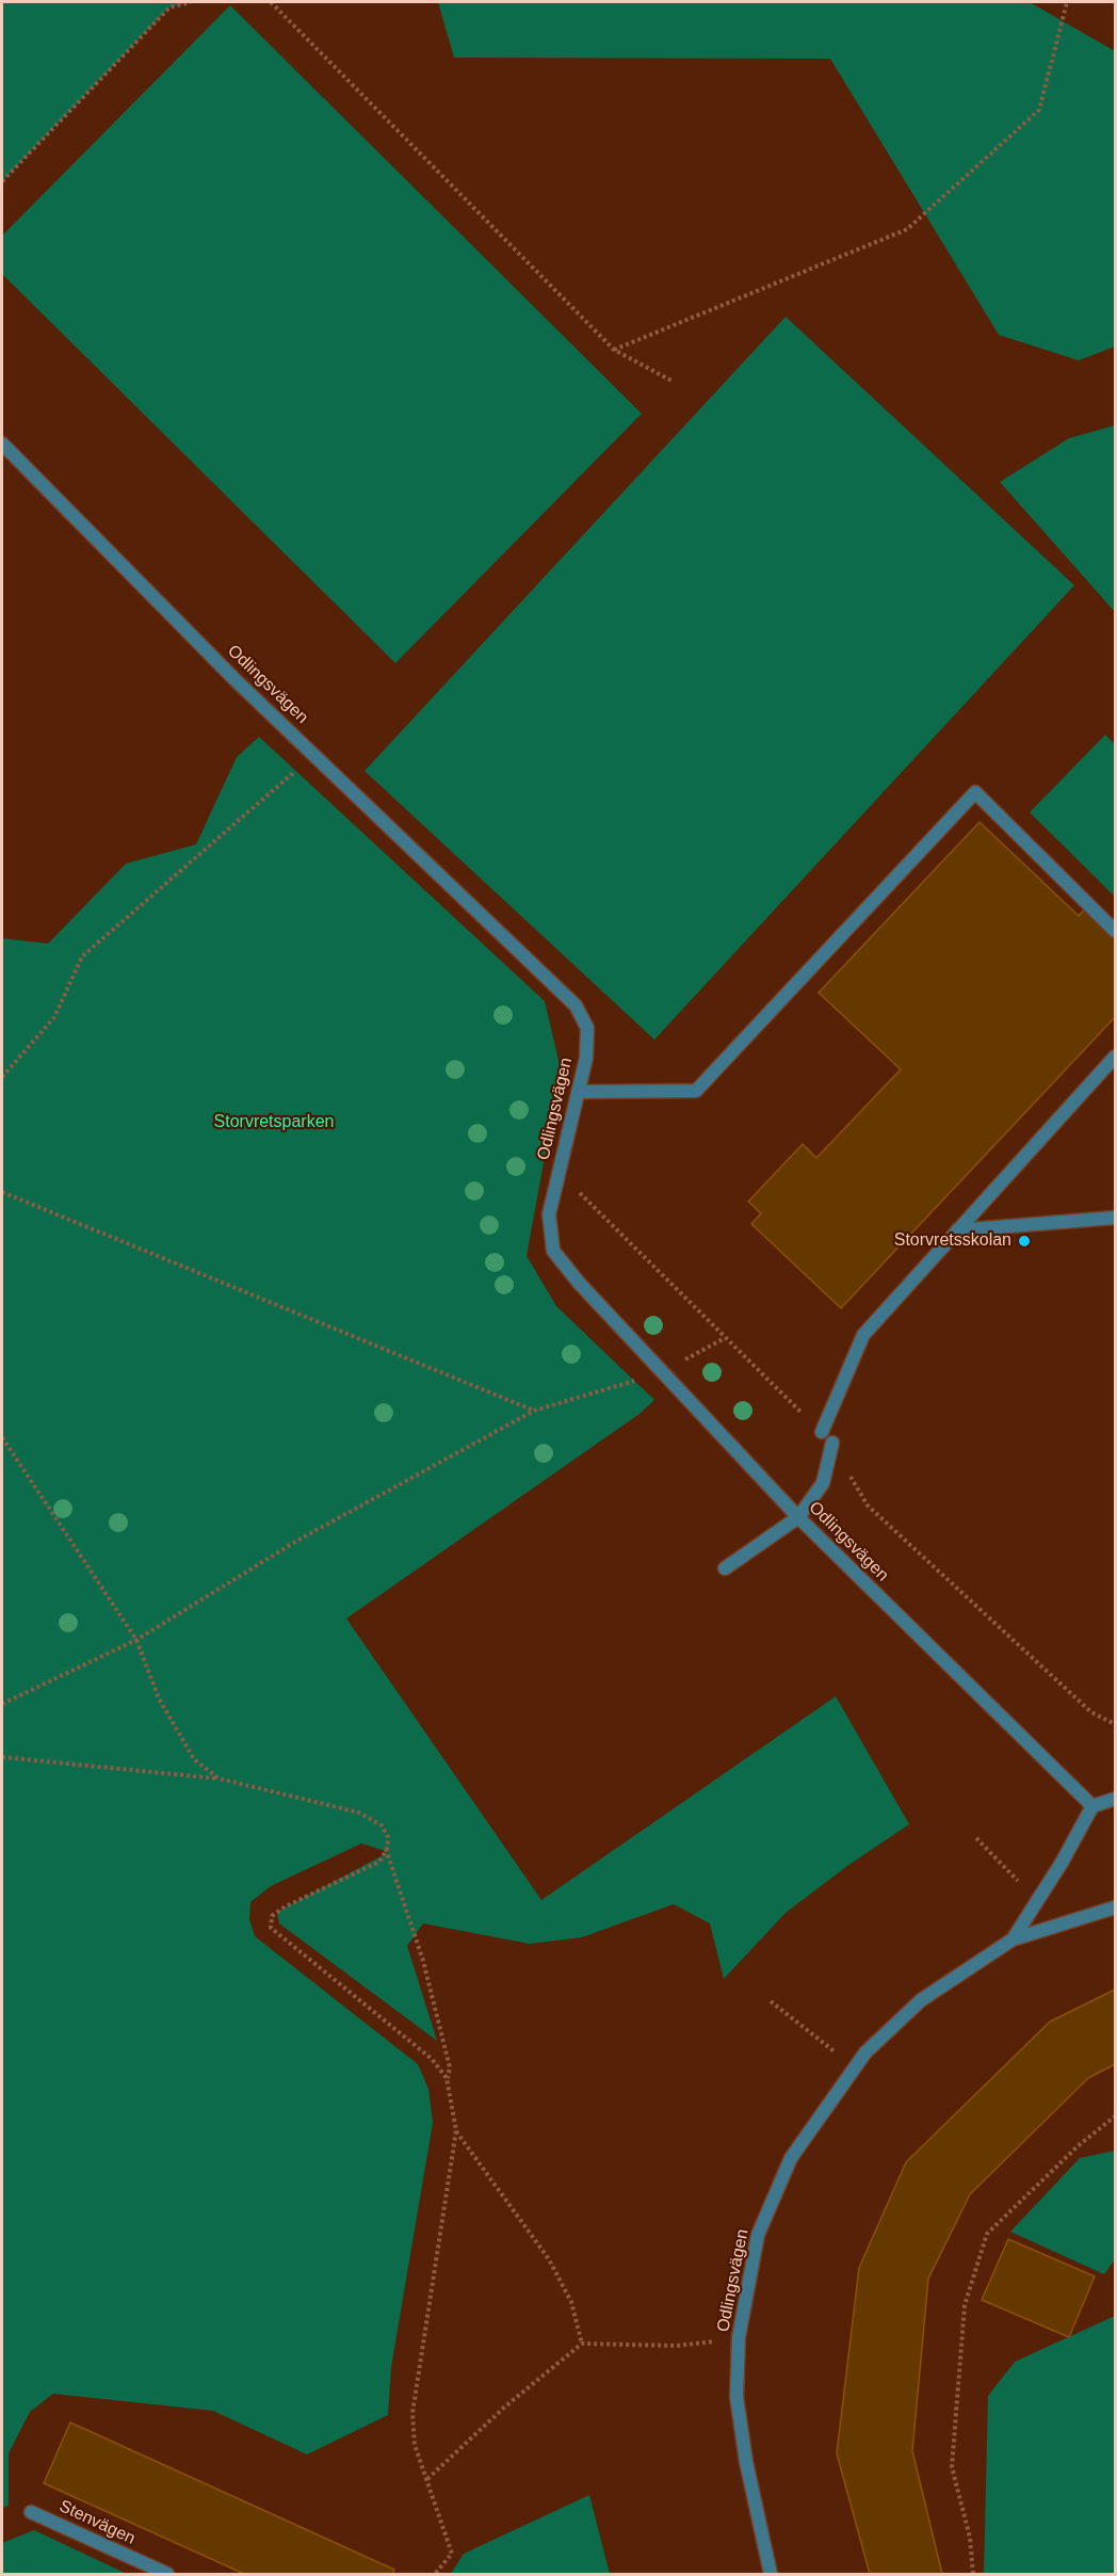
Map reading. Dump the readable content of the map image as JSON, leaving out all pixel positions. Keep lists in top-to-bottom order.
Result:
{
  "streets": {
    "street": ["Odlingsvägen", "Stenvägen"]
  },
  "parks": ["Storvretsparken"],
  "places": ["Storvretsskolan"]
}
